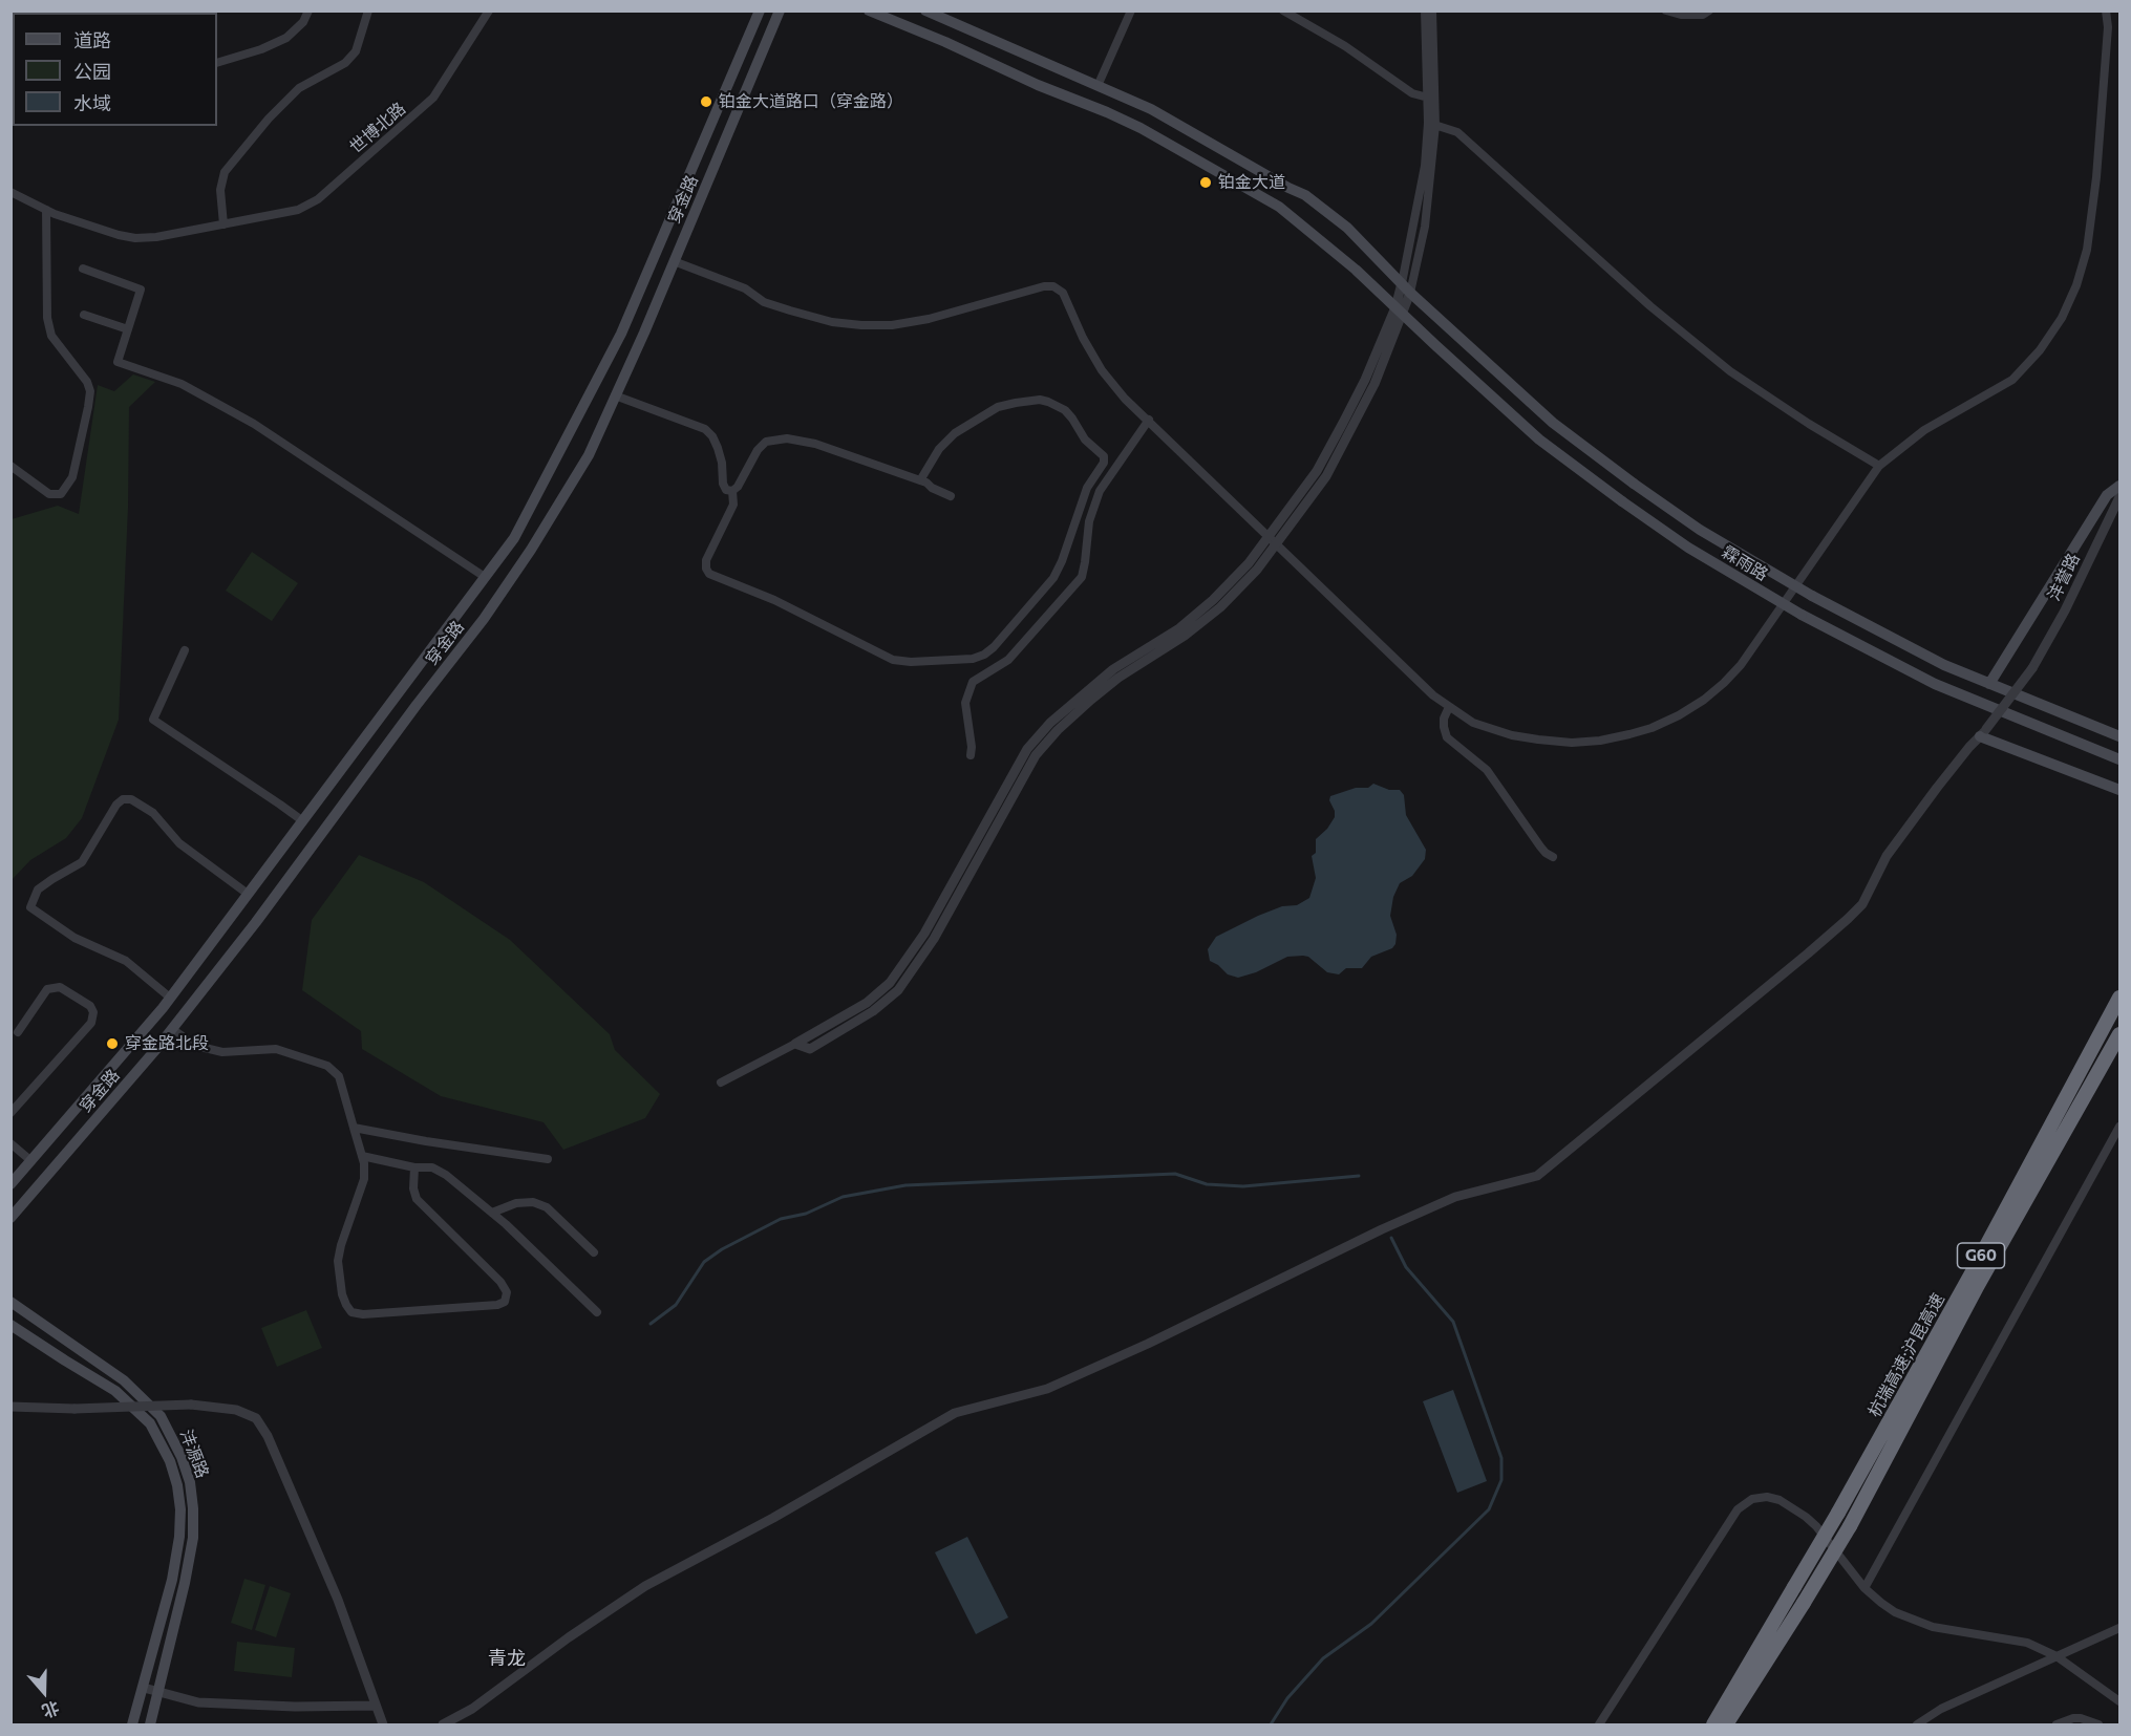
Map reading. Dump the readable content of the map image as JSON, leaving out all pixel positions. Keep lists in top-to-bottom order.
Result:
{
  "streets": {
    "highway": ["G60", "杭瑞高速;沪昆高速"],
    "main road": ["穿金路", "霖雨路", "沣源路"],
    "street": ["世博北路", "沣誉路"]
  },
  "districts": ["青龙"],
  "places": ["铂金大道路口（穿金路）", "铂金大道", "穿金路北段"],
  "legend": ["道路", "公园", "水域"],
  "north": "bottom"
}
